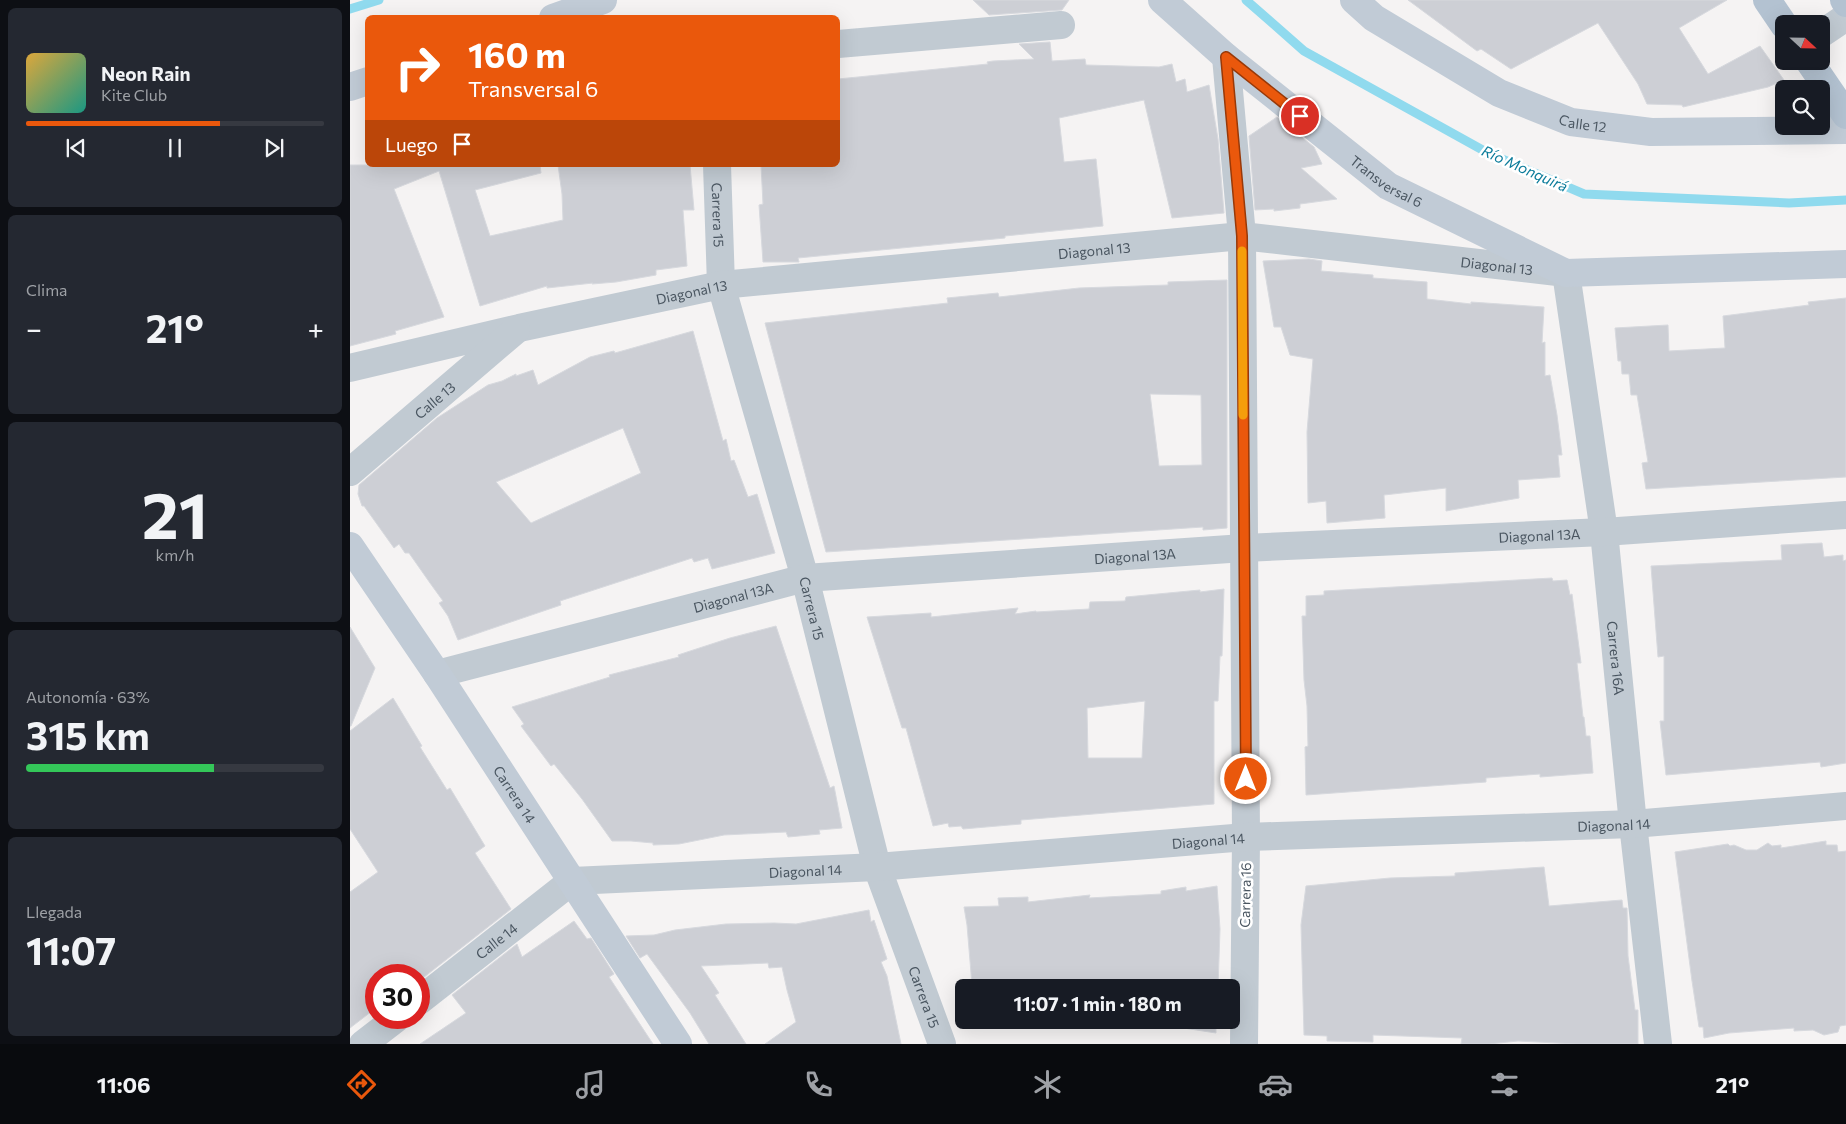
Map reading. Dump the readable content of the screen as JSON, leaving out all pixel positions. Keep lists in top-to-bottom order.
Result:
{
  "streets": {
    "street": [
      "Calle 12",
      "Transversal 6",
      "Carrera 15",
      "Diagonal 13",
      "Calle 13",
      "Diagonal 13A",
      "Carrera 16A",
      "Carrera 14",
      "Diagonal 14",
      "Carrera 16",
      "Calle 14"
    ]
  },
  "crossings": [
    ["Transversal 6", "Diagonal 13"],
    ["Transversal 6", "Carrera 16A"],
    ["Transversal 6", "Carrera 16"],
    ["Carrera 15", "Diagonal 13"],
    ["Carrera 15", "Diagonal 13A"],
    ["Carrera 15", "Diagonal 14"],
    ["Diagonal 13", "Calle 13"],
    ["Diagonal 13", "Carrera 16A"],
    ["Diagonal 13", "Carrera 16"],
    ["Diagonal 13A", "Carrera 16A"],
    ["Diagonal 13A", "Carrera 14"],
    ["Diagonal 13A", "Carrera 16"],
    ["Carrera 16A", "Diagonal 14"],
    ["Carrera 14", "Diagonal 14"],
    ["Carrera 14", "Calle 14"],
    ["Diagonal 14", "Carrera 16"],
    ["Diagonal 14", "Calle 14"]
  ],
  "water": ["Río Monquirá"],
  "north": "right",
  "page": {
    "turn": ["160 m", "Transversal 6"],
    "song": ["Neon Rain", "Kite Club"],
    "then": "Luego",
    "tile": [
      "Clima",
      ["21", "km/h"],
      ["Autonomía · 63%", "315 km"],
      ["Llegada", "11:07"]
    ],
    "heat": ["−", "21°", "+"],
    "limit": "30",
    "trip": "11:07 · 1 min · 180 m",
    "tabs": ["11:06", "21°"]
  }
}
